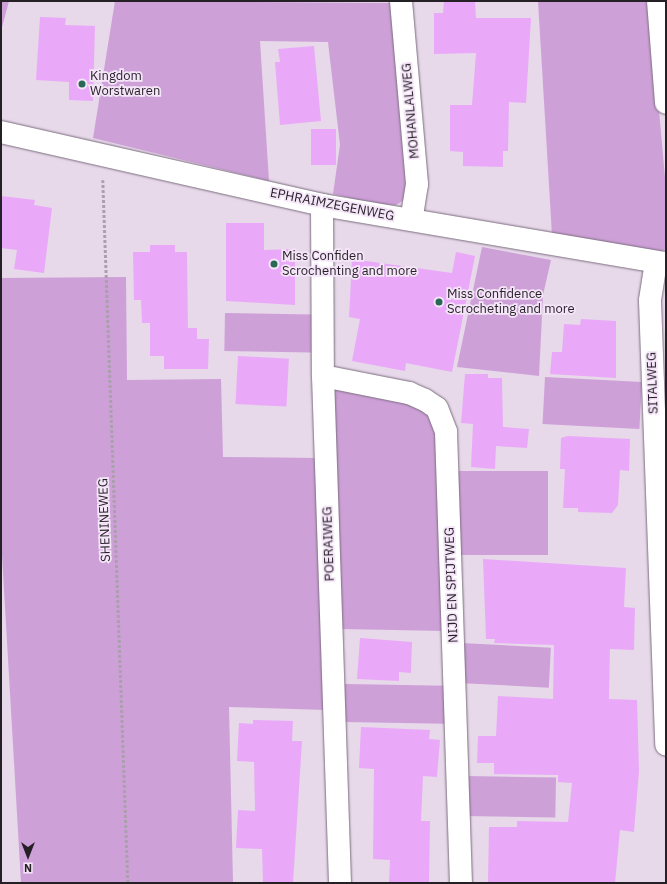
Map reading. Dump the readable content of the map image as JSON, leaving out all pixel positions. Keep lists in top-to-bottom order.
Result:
{
  "streets": {
    "street": [
      "MOHANLALWEG",
      "EPHRAIMZEGENWEG",
      "SITALWEG",
      "POERAIWEG",
      "NIJD EN SPIJTWEG"
    ],
    "path": ["SHENINEWEG"]
  },
  "crossings": [
    ["MOHANLALWEG", "EPHRAIMZEGENWEG"],
    ["EPHRAIMZEGENWEG", "SITALWEG"],
    ["EPHRAIMZEGENWEG", "SHENINEWEG"],
    ["EPHRAIMZEGENWEG", "POERAIWEG"],
    ["POERAIWEG", "NIJD EN SPIJTWEG"]
  ],
  "places": ["Kingdom Worstwaren", "Miss Confiden Scrochenting and more", "Miss Confidence Scrocheting and more"],
  "north": "bottom"
}
